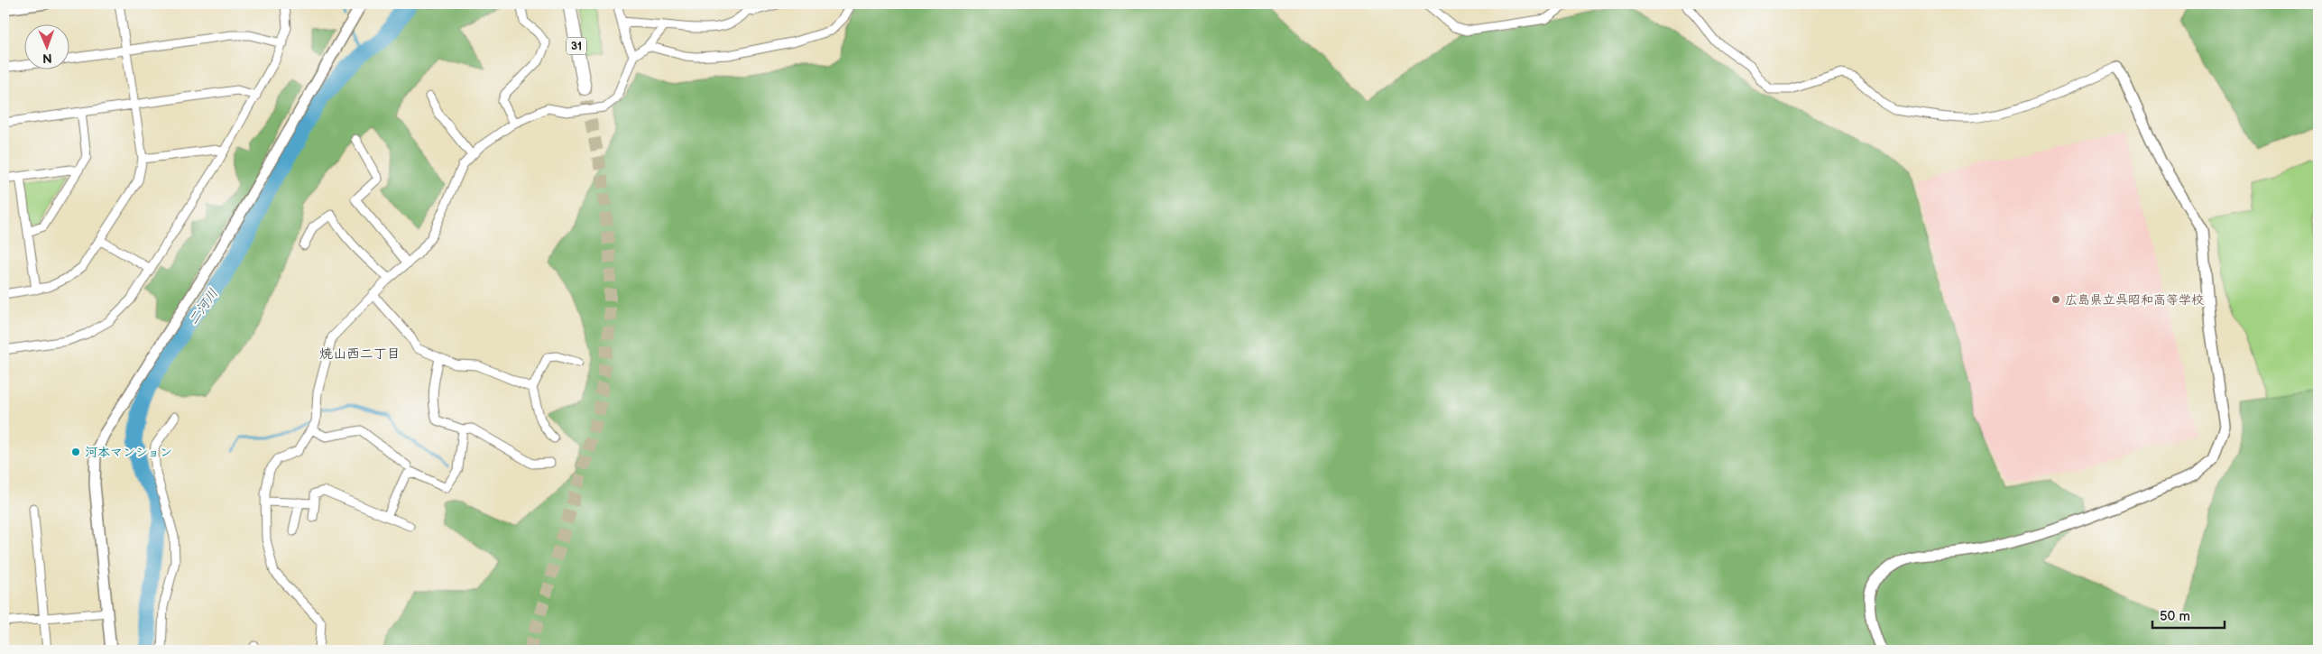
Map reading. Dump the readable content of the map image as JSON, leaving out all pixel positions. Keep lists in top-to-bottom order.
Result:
{
  "streets": {
    "main road": ["31"]
  },
  "districts": ["焼山西二丁目"],
  "water": ["二河川"],
  "places": ["広島県立呉昭和高等学校", "河本マンション"],
  "scale_bar": "50 m",
  "north": "bottom"
}
